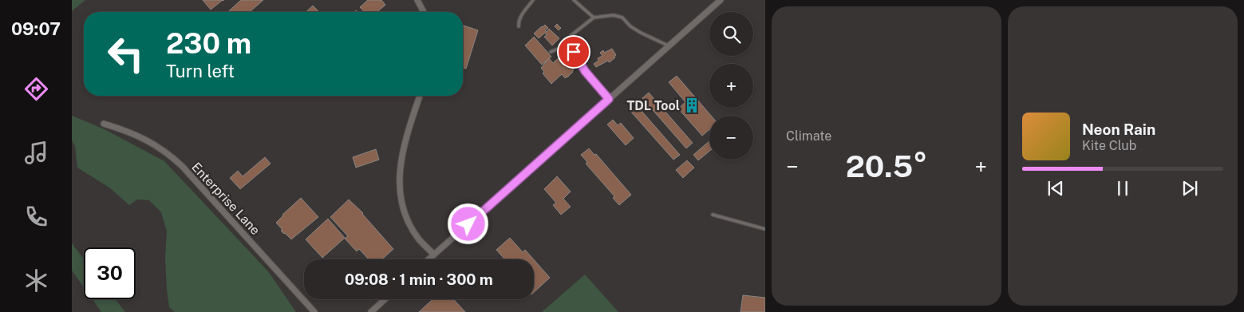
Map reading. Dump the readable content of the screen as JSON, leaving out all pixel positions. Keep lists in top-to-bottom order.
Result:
{
  "streets": {
    "street": ["Enterprise Lane"]
  },
  "places": {
    "building": ["TDL Tool"]
  },
  "page": {
    "tabs": "09:07",
    "tile": "Climate",
    "map_buttons": ["+", "−"],
    "turn": ["230 m", "Turn left"],
    "song": ["Neon Rain", "Kite Club"],
    "heat": ["−", "20.5°", "+"],
    "limit": "30",
    "trip": "09:08 · 1 min · 300 m"
  }
}
